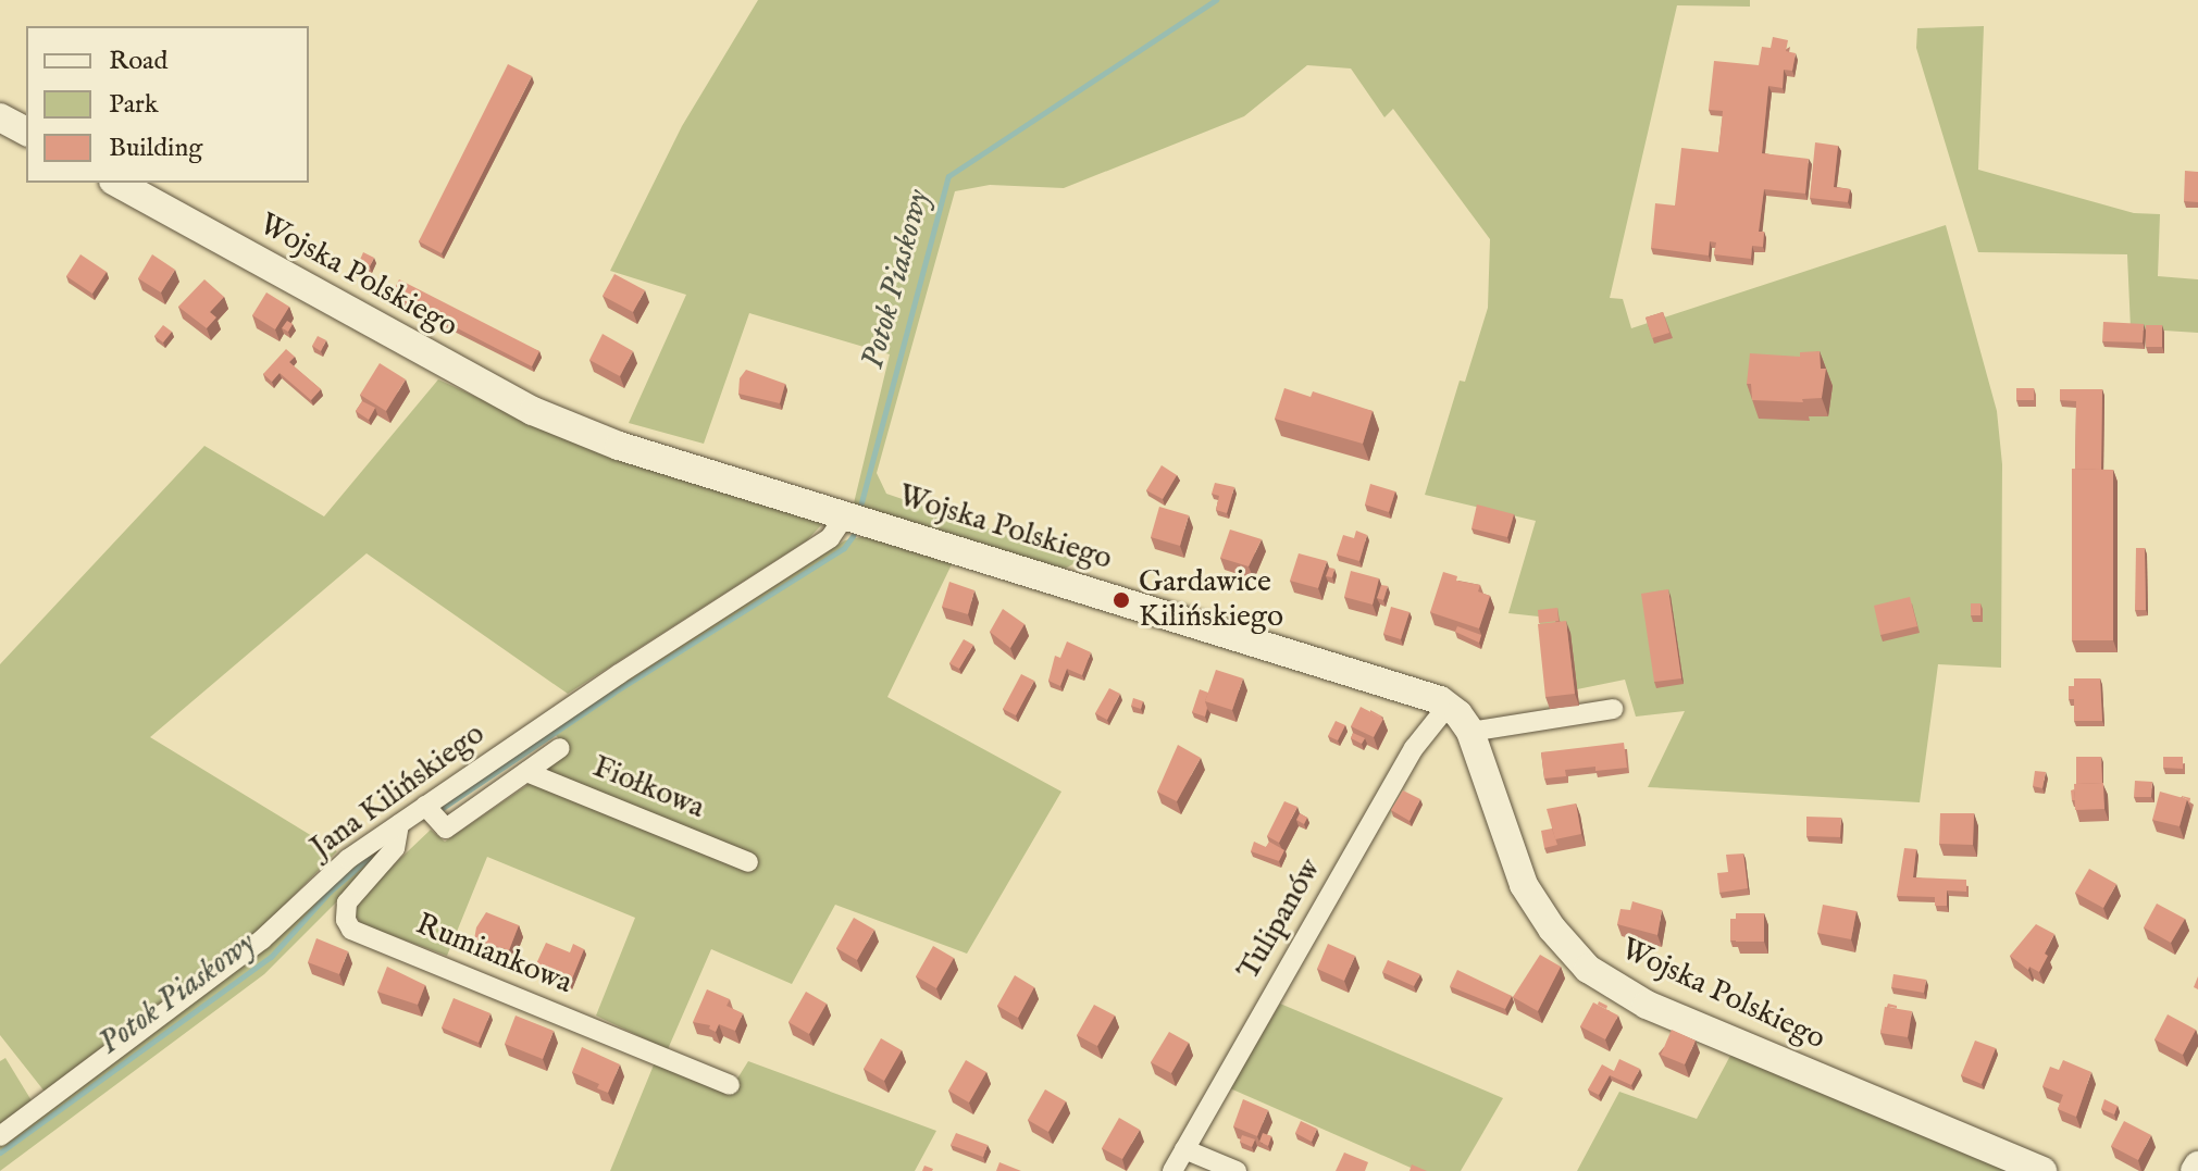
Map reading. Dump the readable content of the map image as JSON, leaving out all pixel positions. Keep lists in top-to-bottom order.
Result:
{
  "streets": {
    "street": [
      "Wojska Polskiego",
      "Fiołkowa",
      "Jana Kilińskiego",
      "Tulipanów",
      "Rumiankowa"
    ]
  },
  "crossings": [
    ["Wojska Polskiego", "Jana Kilińskiego"],
    ["Wojska Polskiego", "Tulipanów"],
    ["Fiołkowa", "Jana Kilińskiego"],
    ["Jana Kilińskiego", "Rumiankowa"]
  ],
  "water": ["Potok Piaskowy"],
  "places": ["Gardawice Kilińskiego"],
  "legend": ["Road", "Park", "Building"]
}
